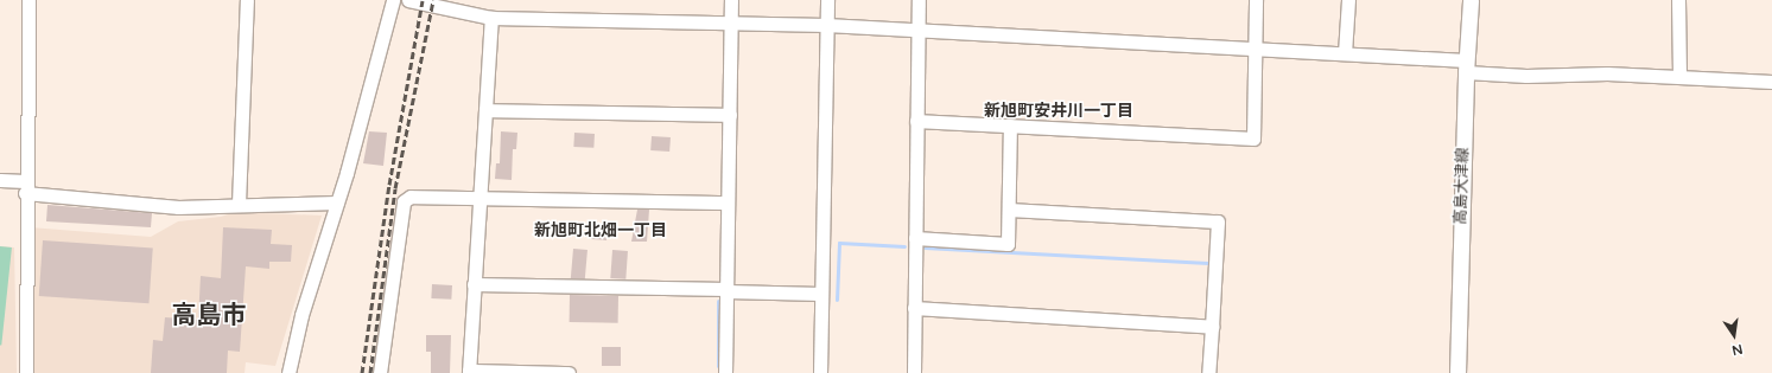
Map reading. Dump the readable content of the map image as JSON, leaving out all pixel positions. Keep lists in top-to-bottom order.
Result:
{
  "streets": {
    "main road": ["高島大津線"]
  },
  "districts": ["新旭町安井川一丁目", "新旭町北畑一丁目", "高島市"],
  "north": "bottom"
}
